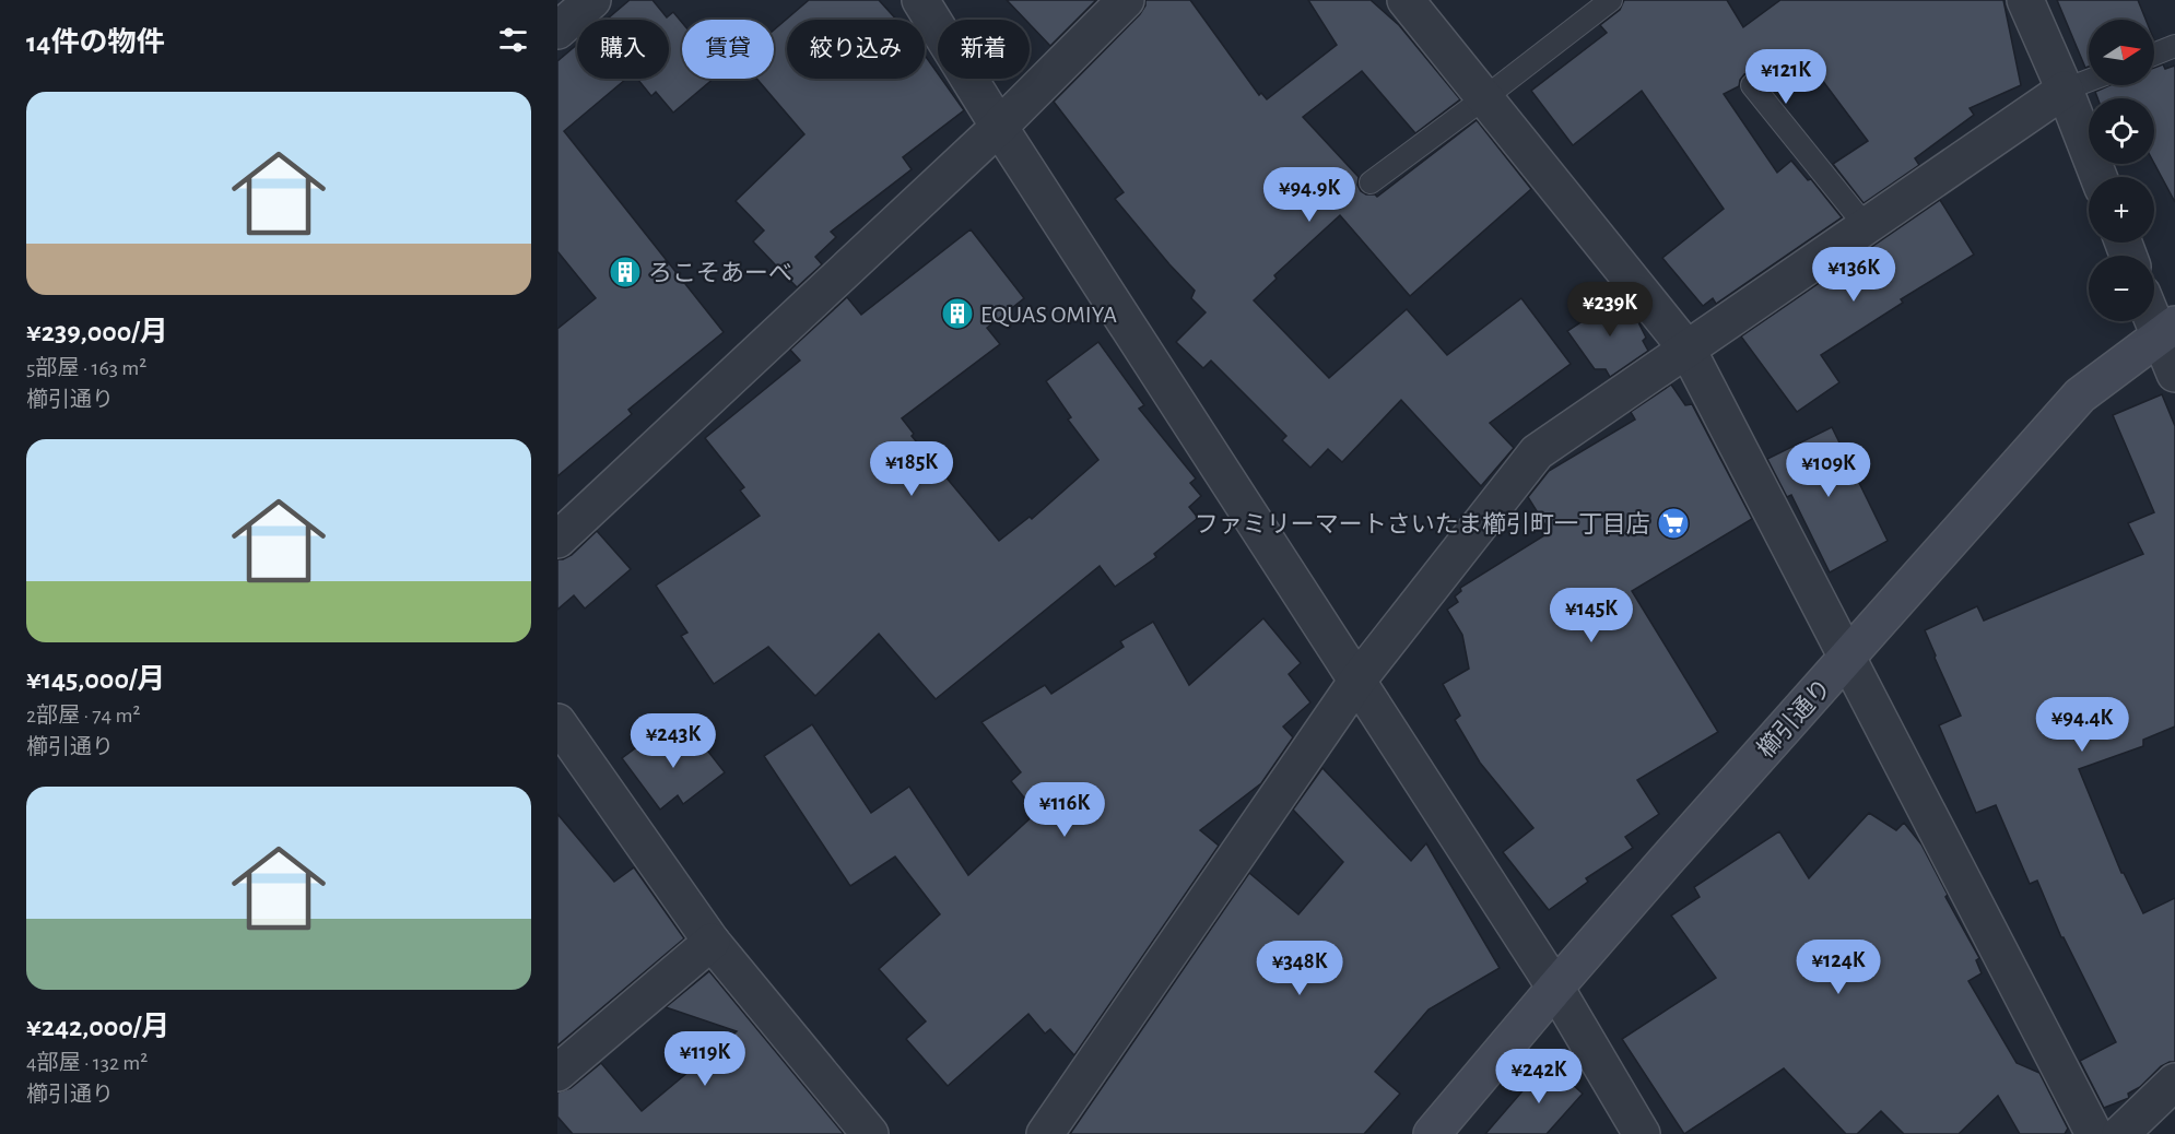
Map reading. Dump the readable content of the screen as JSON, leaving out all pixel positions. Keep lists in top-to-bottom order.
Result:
{
  "streets": {
    "street": ["櫛引通り"]
  },
  "places": {
    "building": ["ろこそあーべ", "EQUAS OMIYA"],
    "supermarket": ["ファミリーマートさいたま櫛引町一丁目店"]
  },
  "north": "right",
  "page": {
    "heading": "14件の物件",
    "map_buttons": ["+", "−"],
    "chip": [
      "購入",
      "賃貸",
      "絞り込み",
      "新着"
    ],
    "price": [
      "¥121K",
      "¥94.9K",
      "¥136K",
      "¥239K",
      "¥185K",
      "¥109K",
      "¥145K",
      "¥94.4K",
      "¥243K",
      "¥116K",
      "¥124K",
      "¥348K",
      "¥119K",
      "¥242K"
    ],
    "list": [
      {
        "name": "¥239,000/月",
        "note": "5部屋 · 163 m² · 櫛引通り"
      },
      {
        "name": "¥145,000/月",
        "note": "2部屋 · 74 m² · 櫛引通り"
      },
      {
        "name": "¥242,000/月",
        "note": "4部屋 · 132 m² · 櫛引通り"
      }
    ]
  }
}
